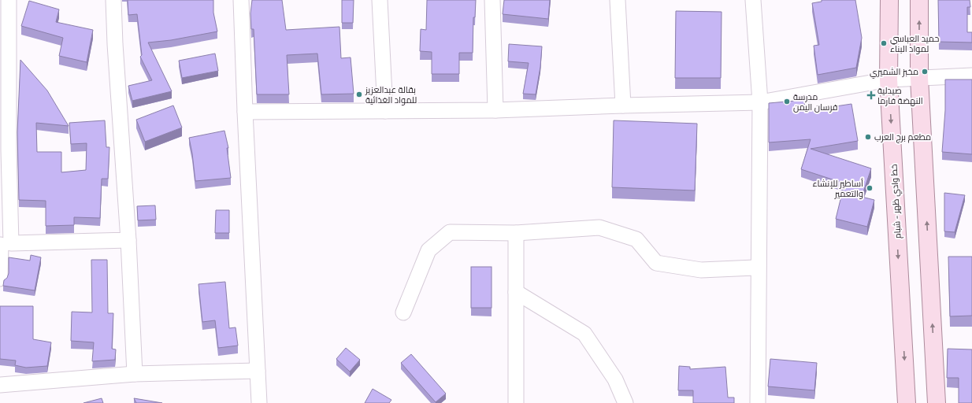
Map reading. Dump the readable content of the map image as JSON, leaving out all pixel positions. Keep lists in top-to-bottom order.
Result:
{
  "streets": {
    "main road": ["خط وادي ظهر - شبام"]
  },
  "places": {
    "other": [
      "حميد العباسي لمواد البناء",
      "مخبز الشميري",
      "بقالة عبدالعزيز للمواد الغذائية",
      "مدرسة فرسان اليمن",
      "مطعم برج العرب",
      "أساطير للإنشاء والتعمير"
    ],
    "health": ["صيدلية النهضة فارما"]
  }
}
